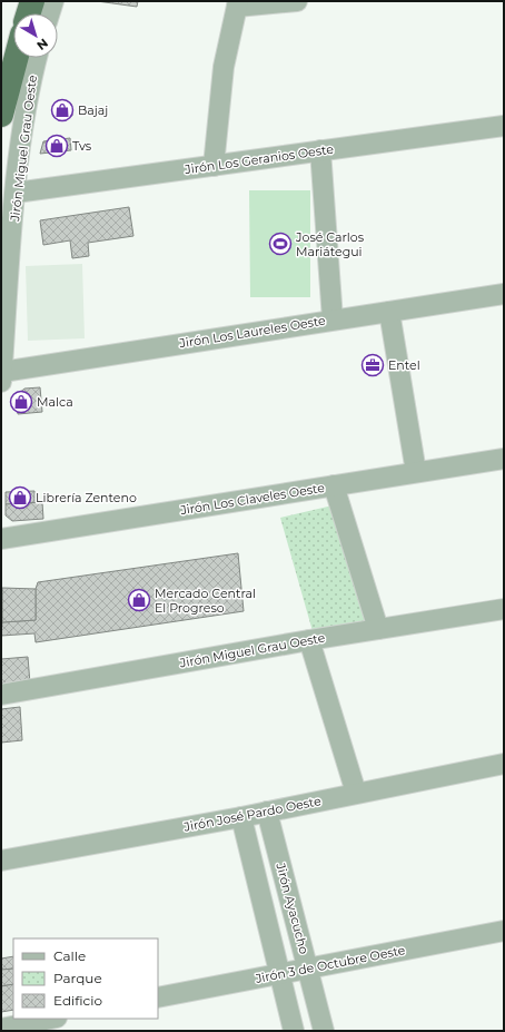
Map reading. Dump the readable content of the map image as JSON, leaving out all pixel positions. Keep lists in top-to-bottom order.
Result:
{
  "streets": {
    "street": [
      "Jirón Miguel Grau Oeste",
      "Jirón Los Geranios Oeste",
      "Jirón Los Laureles Oeste",
      "Jirón Los Claveles Oeste",
      "Jirón José Pardo Oeste",
      "Jirón Ayacucho",
      "Jirón 3 de Octubre Oeste"
    ]
  },
  "crossings": [
    ["Jirón Miguel Grau Oeste", "Jirón Los Geranios Oeste"],
    ["Jirón Miguel Grau Oeste", "Jirón Los Laureles Oeste"],
    ["Jirón José Pardo Oeste", "Jirón Ayacucho"],
    ["Jirón Ayacucho", "Jirón 3 de Octubre Oeste"]
  ],
  "places": {
    "shop": [
      "Bajaj",
      "Tvs",
      "Malca",
      "Librería Zenteno",
      "Mercado Central El Progreso"
    ],
    "sports": ["José Carlos Mariátegui"],
    "office": ["Entel"]
  },
  "legend": ["Calle", "Parque", "Edificio"],
  "north": "bottom right"
}
